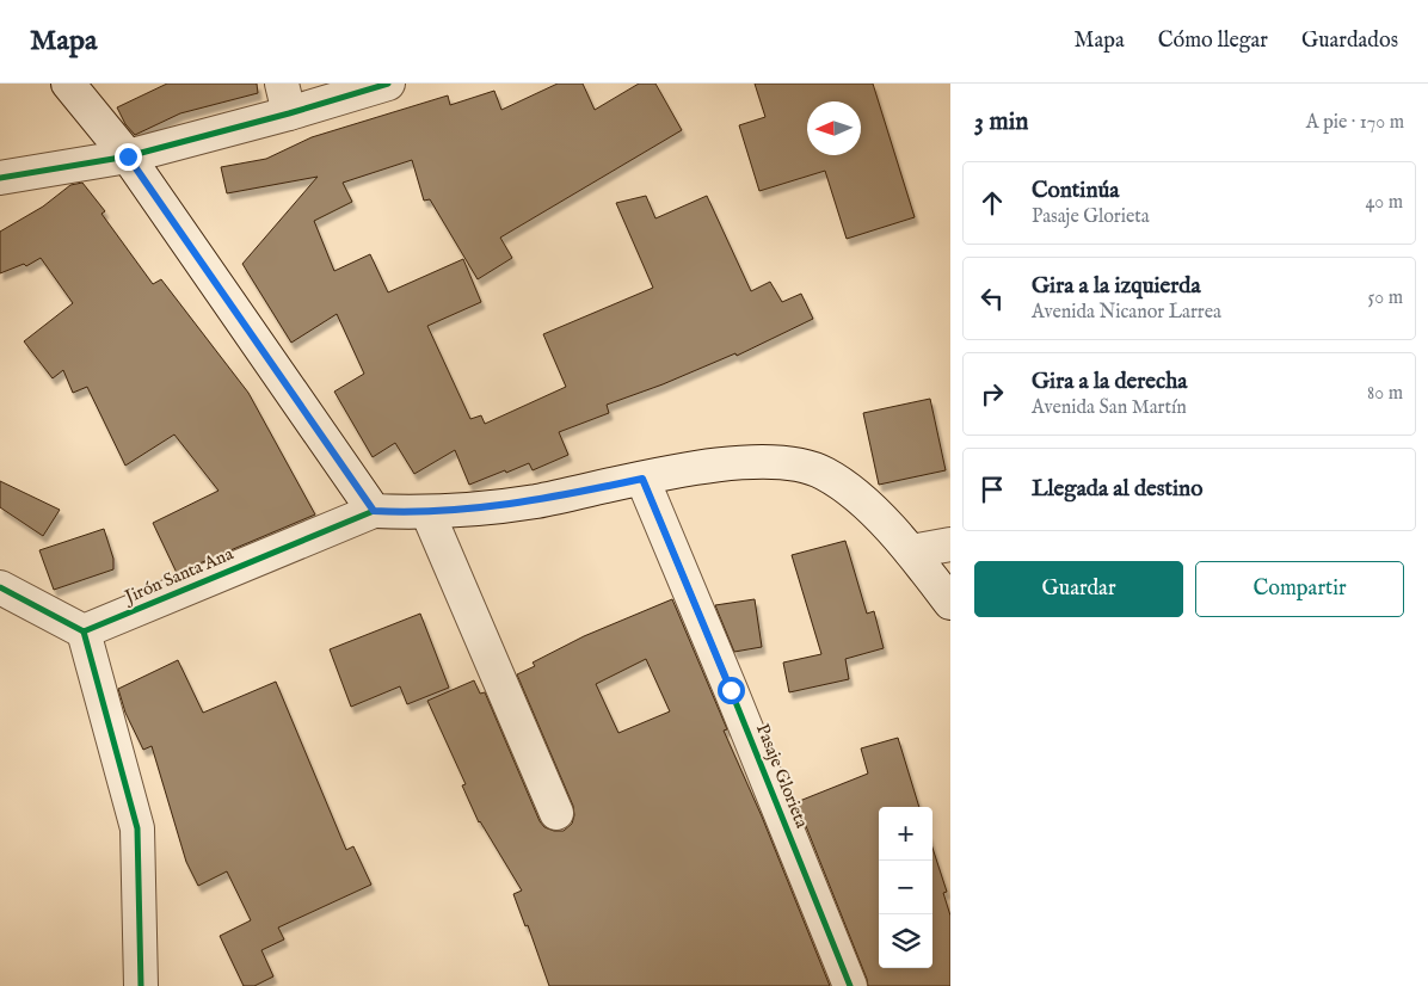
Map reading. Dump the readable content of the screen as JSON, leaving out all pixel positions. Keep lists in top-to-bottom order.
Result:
{
  "streets": {
    "street": ["Jirón Santa Ana", "Pasaje Glorieta"]
  },
  "north": "left",
  "page": {
    "header": "Mapa",
    "nav": ["Mapa", "Cómo llegar", "Guardados"],
    "heading": ["3 min", "A pie · 170 m"],
    "list": [
      ["Continúa", "Pasaje Glorieta", "40 m"],
      ["Gira a la izquierda", "Avenida Nicanor Larrea", "50 m"],
      ["Gira a la derecha", "Avenida San Martín", "80 m"],
      "Llegada al destino"
    ],
    "buttons": ["Guardar", "Compartir"],
    "map_buttons": ["+", "−"]
  }
}
